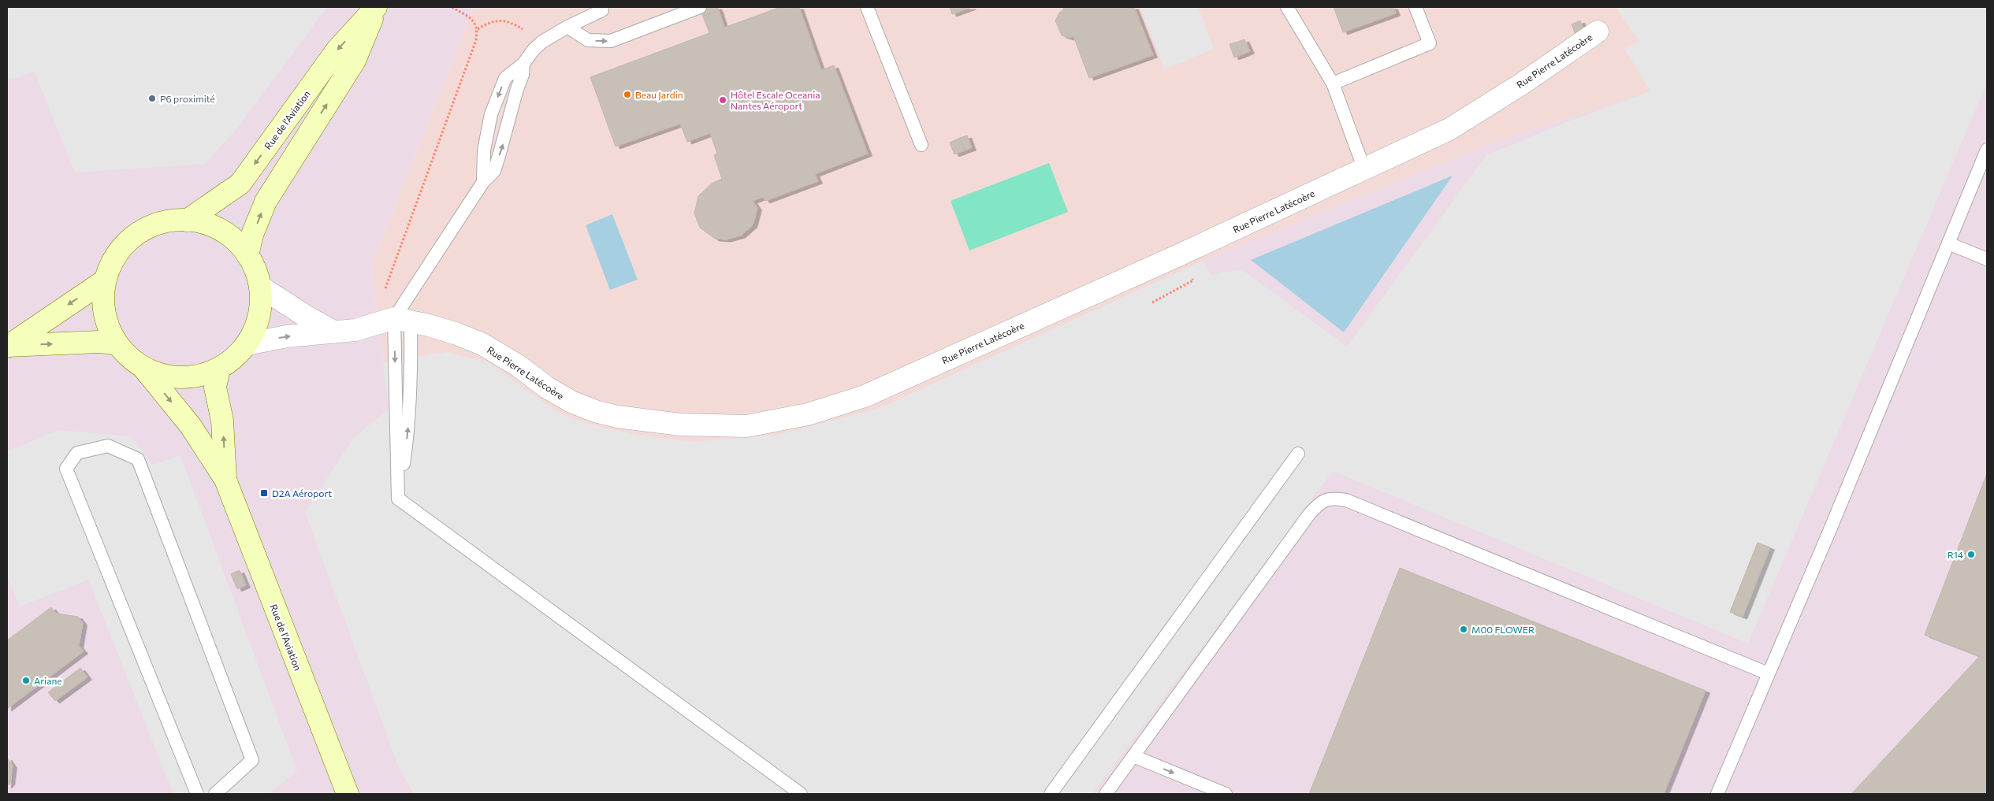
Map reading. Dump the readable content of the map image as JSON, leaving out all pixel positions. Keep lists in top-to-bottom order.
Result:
{
  "streets": {
    "main road": ["Rue de l'Aviation"],
    "street": ["Rue Pierre Latécoère"]
  },
  "places": {
    "other": [
      "Beau Jardin",
      "P6 proximité",
      "Hôtel Escale Oceania Nantes Aéroport",
      "R14",
      "M00 FLOWER",
      "Ariane"
    ],
    "transit": ["D2A Aéroport"]
  }
}
